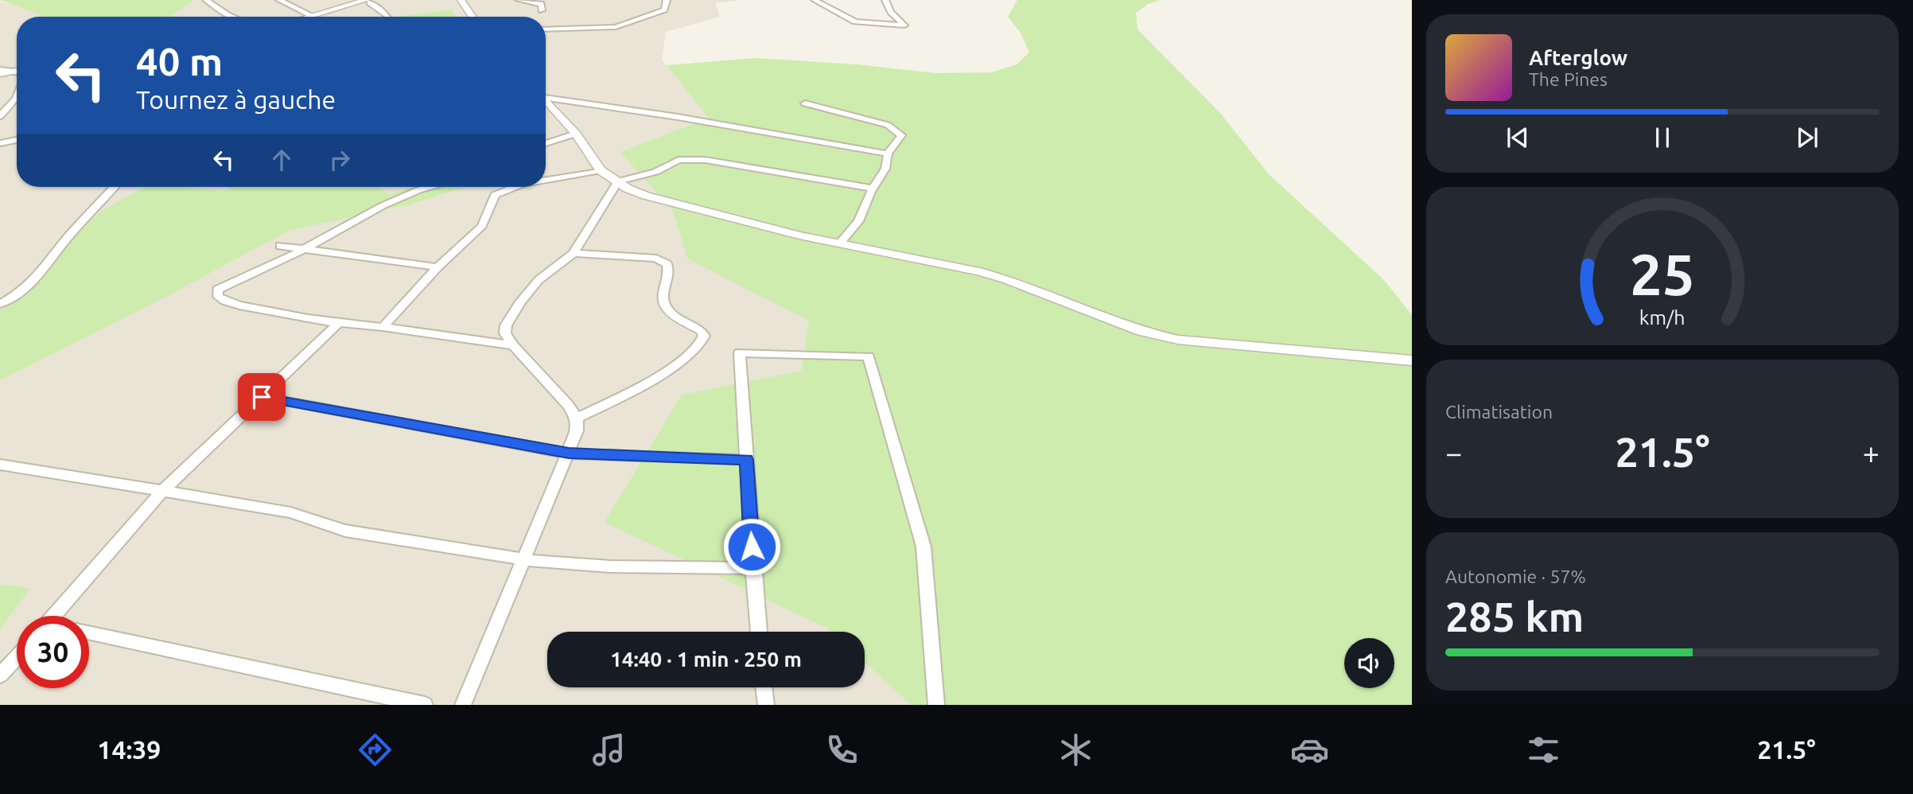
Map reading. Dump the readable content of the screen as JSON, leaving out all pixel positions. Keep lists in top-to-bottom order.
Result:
{
  "page": {
    "turn": ["40 m", "Tournez à gauche"],
    "song": ["Afterglow", "The Pines"],
    "tile": [
      "Climatisation",
      ["Autonomie · 57%", "285 km"]
    ],
    "heat": ["−", "21.5°", "+"],
    "limit": "30",
    "trip": "14:40 · 1 min · 250 m",
    "tabs": ["14:39", "21.5°"],
    "gauge": ["25", "km/h"]
  }
}
